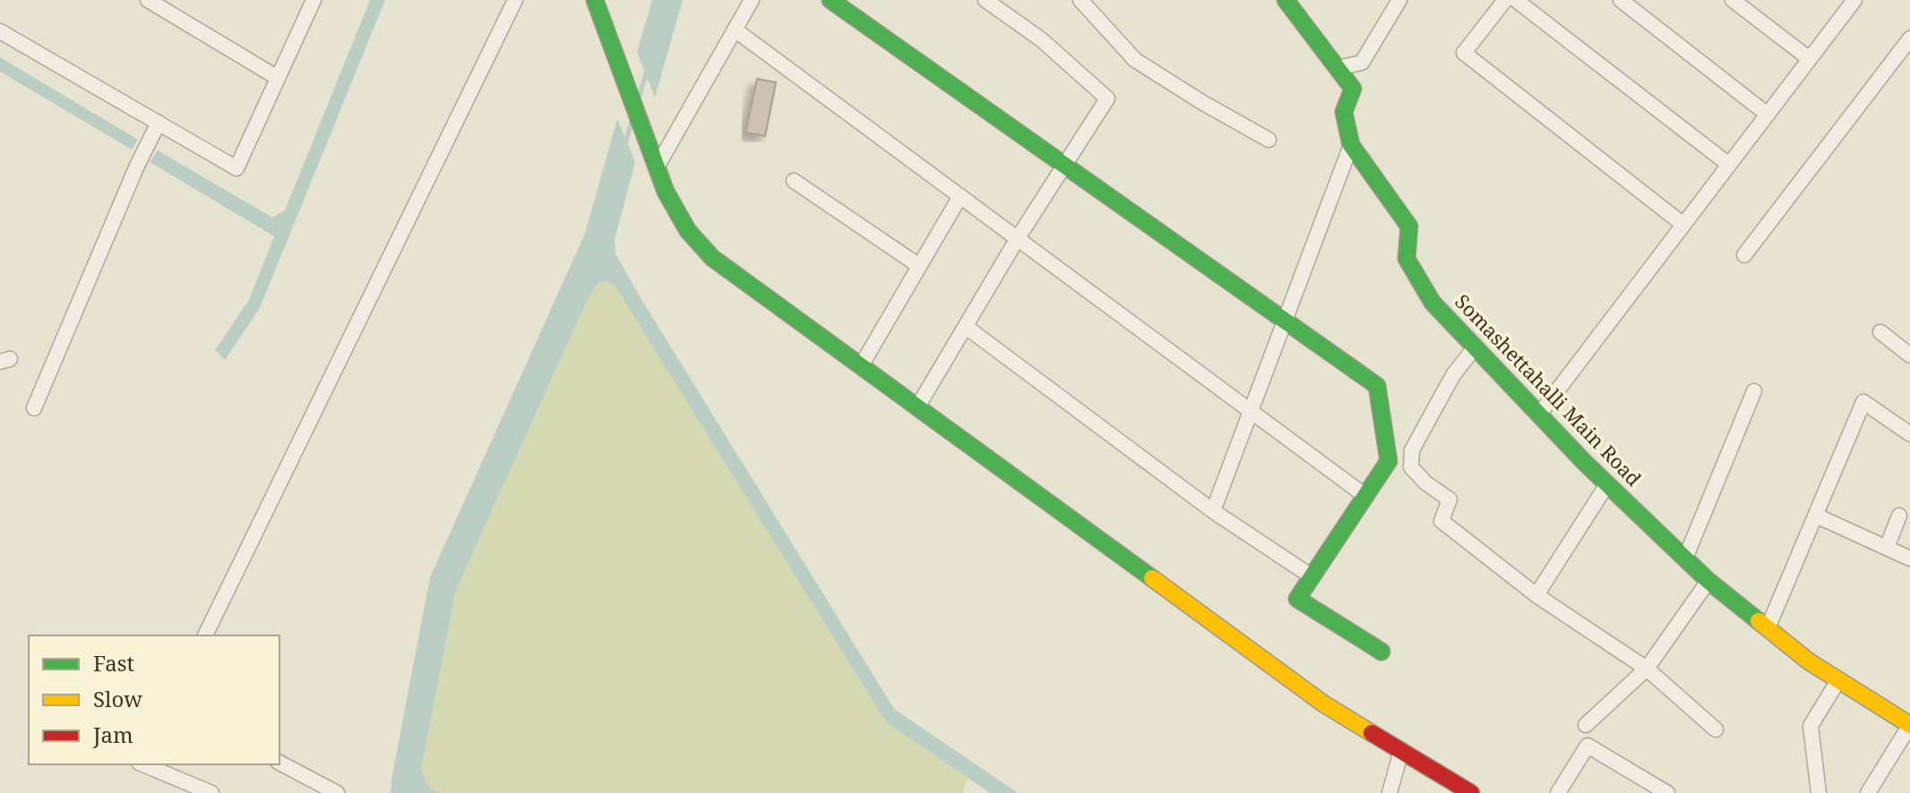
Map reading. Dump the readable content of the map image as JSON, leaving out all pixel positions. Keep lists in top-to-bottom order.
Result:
{
  "streets": {
    "street": ["Somashettahalli Main Road"]
  },
  "legend": ["Fast", "Slow", "Jam"]
}
